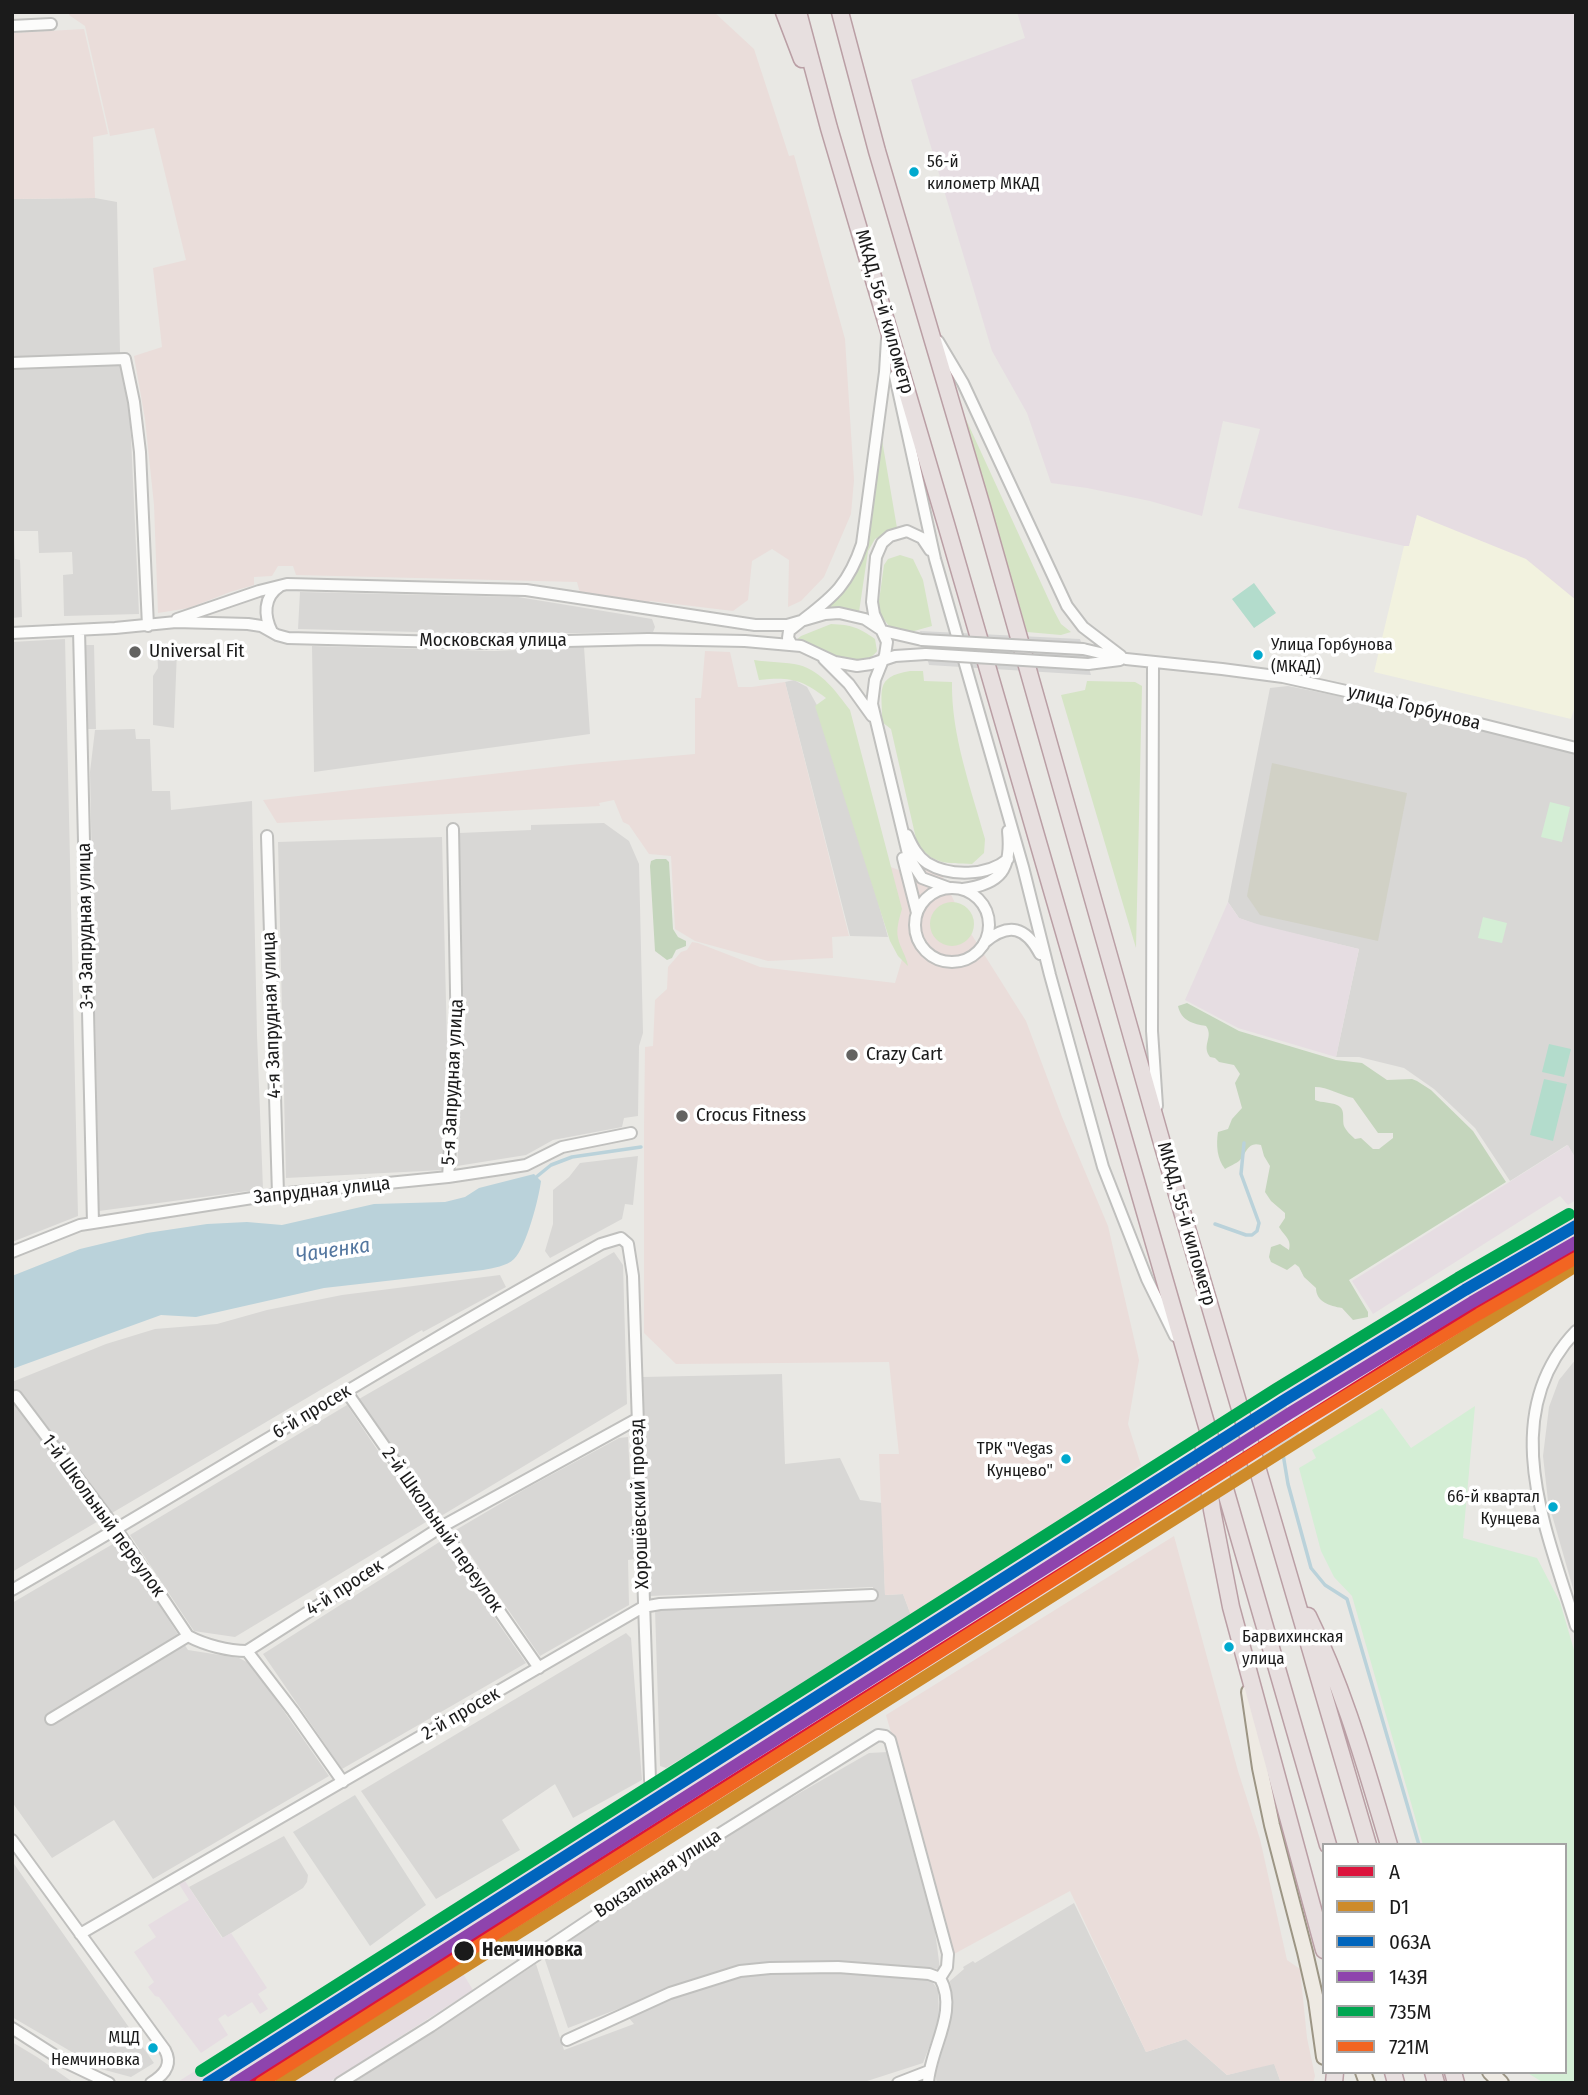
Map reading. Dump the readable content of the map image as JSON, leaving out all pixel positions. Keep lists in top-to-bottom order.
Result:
{
  "streets": {
    "highway": ["МКАД, 56-й километр", "МКАД, 55-й километр"],
    "street": [
      "Московская улица",
      "улица Горбунова",
      "3-я Запрудная улица",
      "4-я Запрудная улица",
      "5-я Запрудная улица",
      "Запрудная улица",
      "6-й просек",
      "Хорошёвский проезд",
      "1-й Школьный переулок",
      "2-й Школьный переулок",
      "4-й просек",
      "2-й просек",
      "Вокзальная улица"
    ]
  },
  "crossings": [
    ["МКАД, 56-й километр", "МКАД, 55-й километр"],
    ["Московская улица", "улица Горбунова"],
    ["Московская улица", "3-я Запрудная улица"],
    ["3-я Запрудная улица", "Запрудная улица"],
    ["4-я Запрудная улица", "Запрудная улица"],
    ["5-я Запрудная улица", "Запрудная улица"],
    ["6-й просек", "Хорошёвский проезд"],
    ["6-й просек", "1-й Школьный переулок"],
    ["6-й просек", "2-й Школьный переулок"],
    ["Хорошёвский проезд", "4-й просек"],
    ["Хорошёвский проезд", "2-й просек"],
    ["2-й Школьный переулок", "4-й просек"],
    ["2-й Школьный переулок", "2-й просек"]
  ],
  "water": ["Чаченка"],
  "places": [
    "56-й километр МКАД",
    "Universal Fit",
    "Улица Горбунова (МКАД)",
    "Crazy Cart",
    "Crocus Fitness",
    "ТРК \"Vegas Кунцево\"",
    "66-й квартал Кунцева",
    "Барвихинская улица",
    "Немчиновка",
    "МЦД Немчиновка"
  ],
  "lines": [
    "transit line 735М",
    "transit line 063А",
    "transit line 143Я",
    "transit line A",
    "transit line 721М",
    "transit line D1"
  ],
  "legend": [
    "A",
    "D1",
    "063А",
    "143Я",
    "735М",
    "721М"
  ]
}
